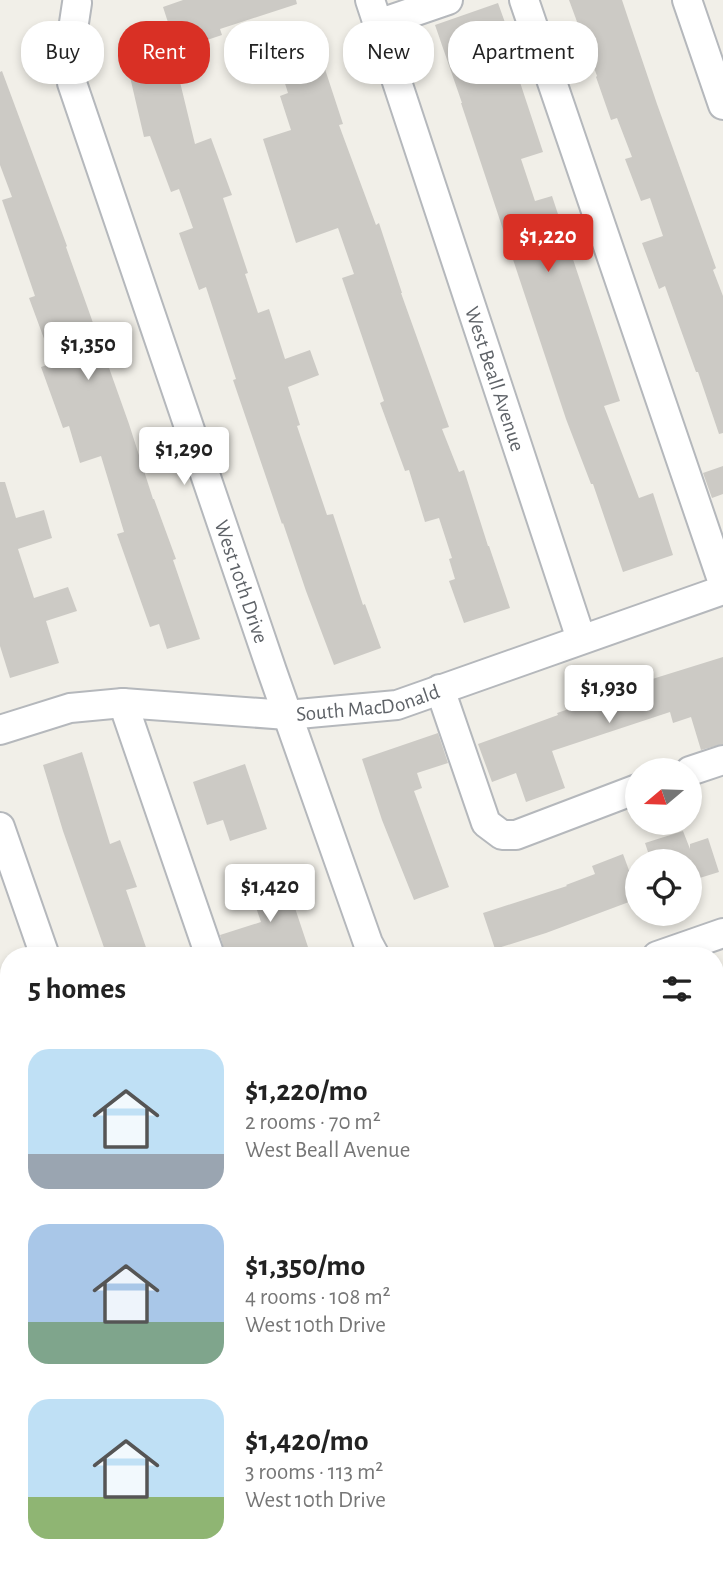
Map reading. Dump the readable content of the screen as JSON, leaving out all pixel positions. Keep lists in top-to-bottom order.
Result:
{
  "streets": {
    "street": ["West Beall Avenue", "West 10th Drive", "South MacDonald"]
  },
  "crossings": [
    ["West Beall Avenue", "South MacDonald"],
    ["West 10th Drive", "South MacDonald"]
  ],
  "north": "left",
  "page": {
    "chip": [
      "Buy",
      "Rent",
      "Filters",
      "New",
      "Apartment"
    ],
    "price": [
      "$1,220",
      "$1,350",
      "$1,290",
      "$1,930",
      "$1,420"
    ],
    "heading": "5 homes",
    "list": [
      {
        "name": "$1,220/mo",
        "note": "2 rooms · 70 m² · West Beall Avenue"
      },
      {
        "name": "$1,350/mo",
        "note": "4 rooms · 108 m² · West 10th Drive"
      },
      {
        "name": "$1,420/mo",
        "note": "3 rooms · 113 m² · West 10th Drive"
      }
    ]
  }
}
